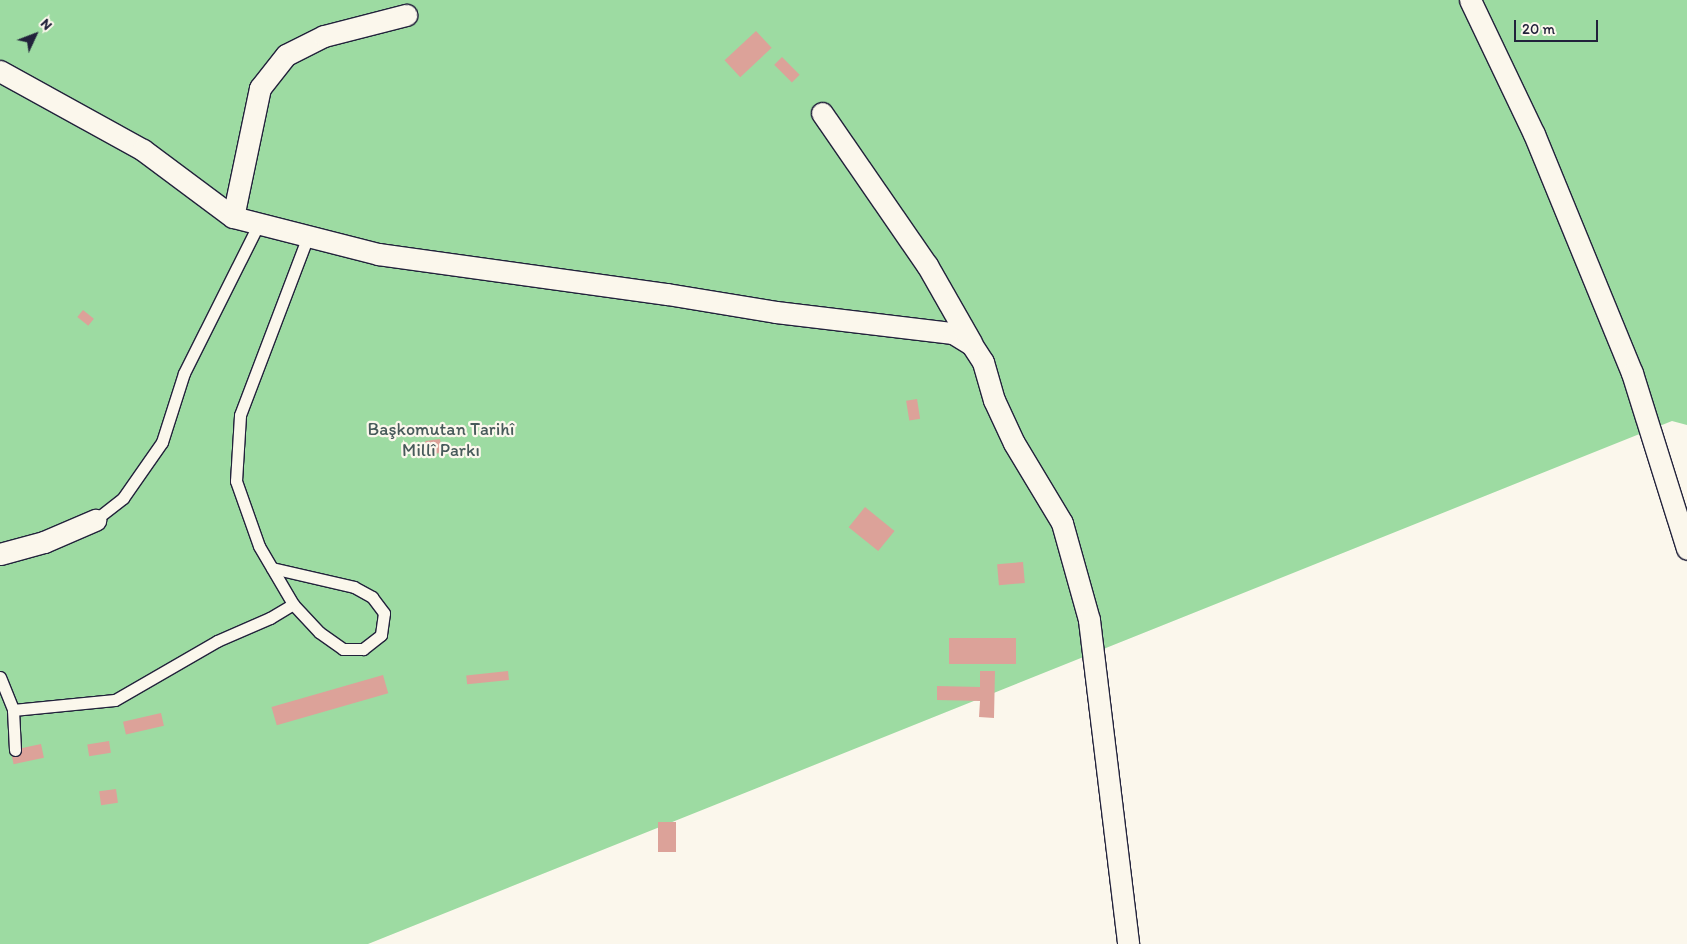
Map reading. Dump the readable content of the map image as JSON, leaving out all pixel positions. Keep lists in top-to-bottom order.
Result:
{
  "parks": ["Başkomutan Tarihî Millî Parkı"],
  "scale_bar": "20 m",
  "north": "top right"
}
